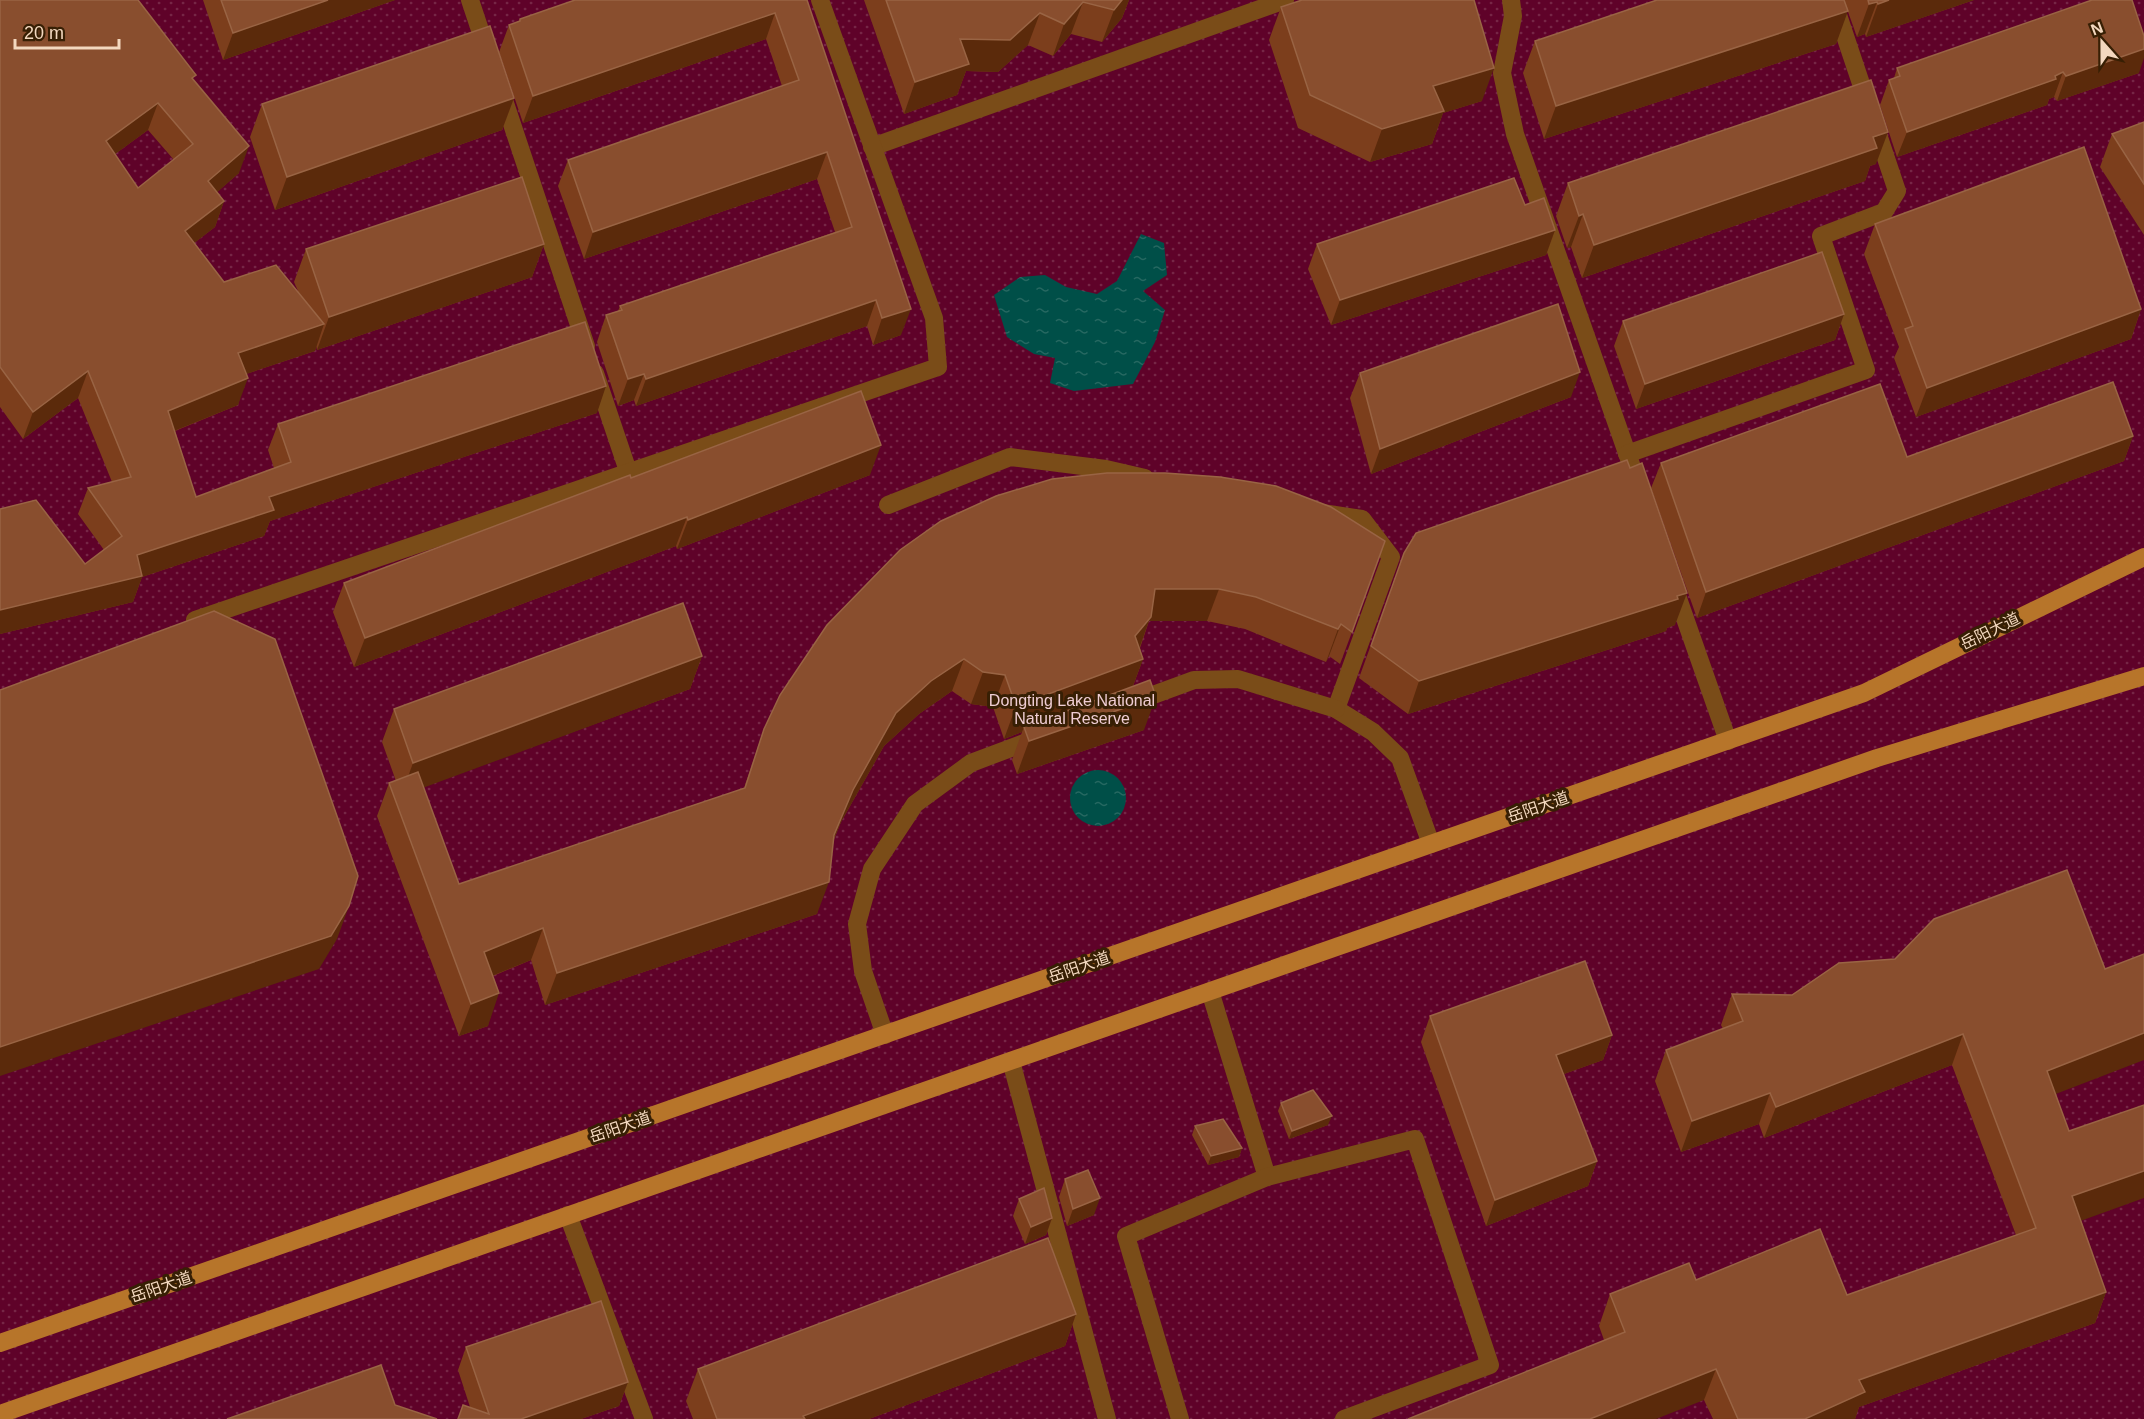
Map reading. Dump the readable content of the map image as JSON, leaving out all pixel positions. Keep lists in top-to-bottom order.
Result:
{
  "streets": {
    "main road": ["岳阳大道"]
  },
  "parks": ["Dongting Lake National Natural Reserve"],
  "scale_bar": "20 m",
  "north": "top"
}
